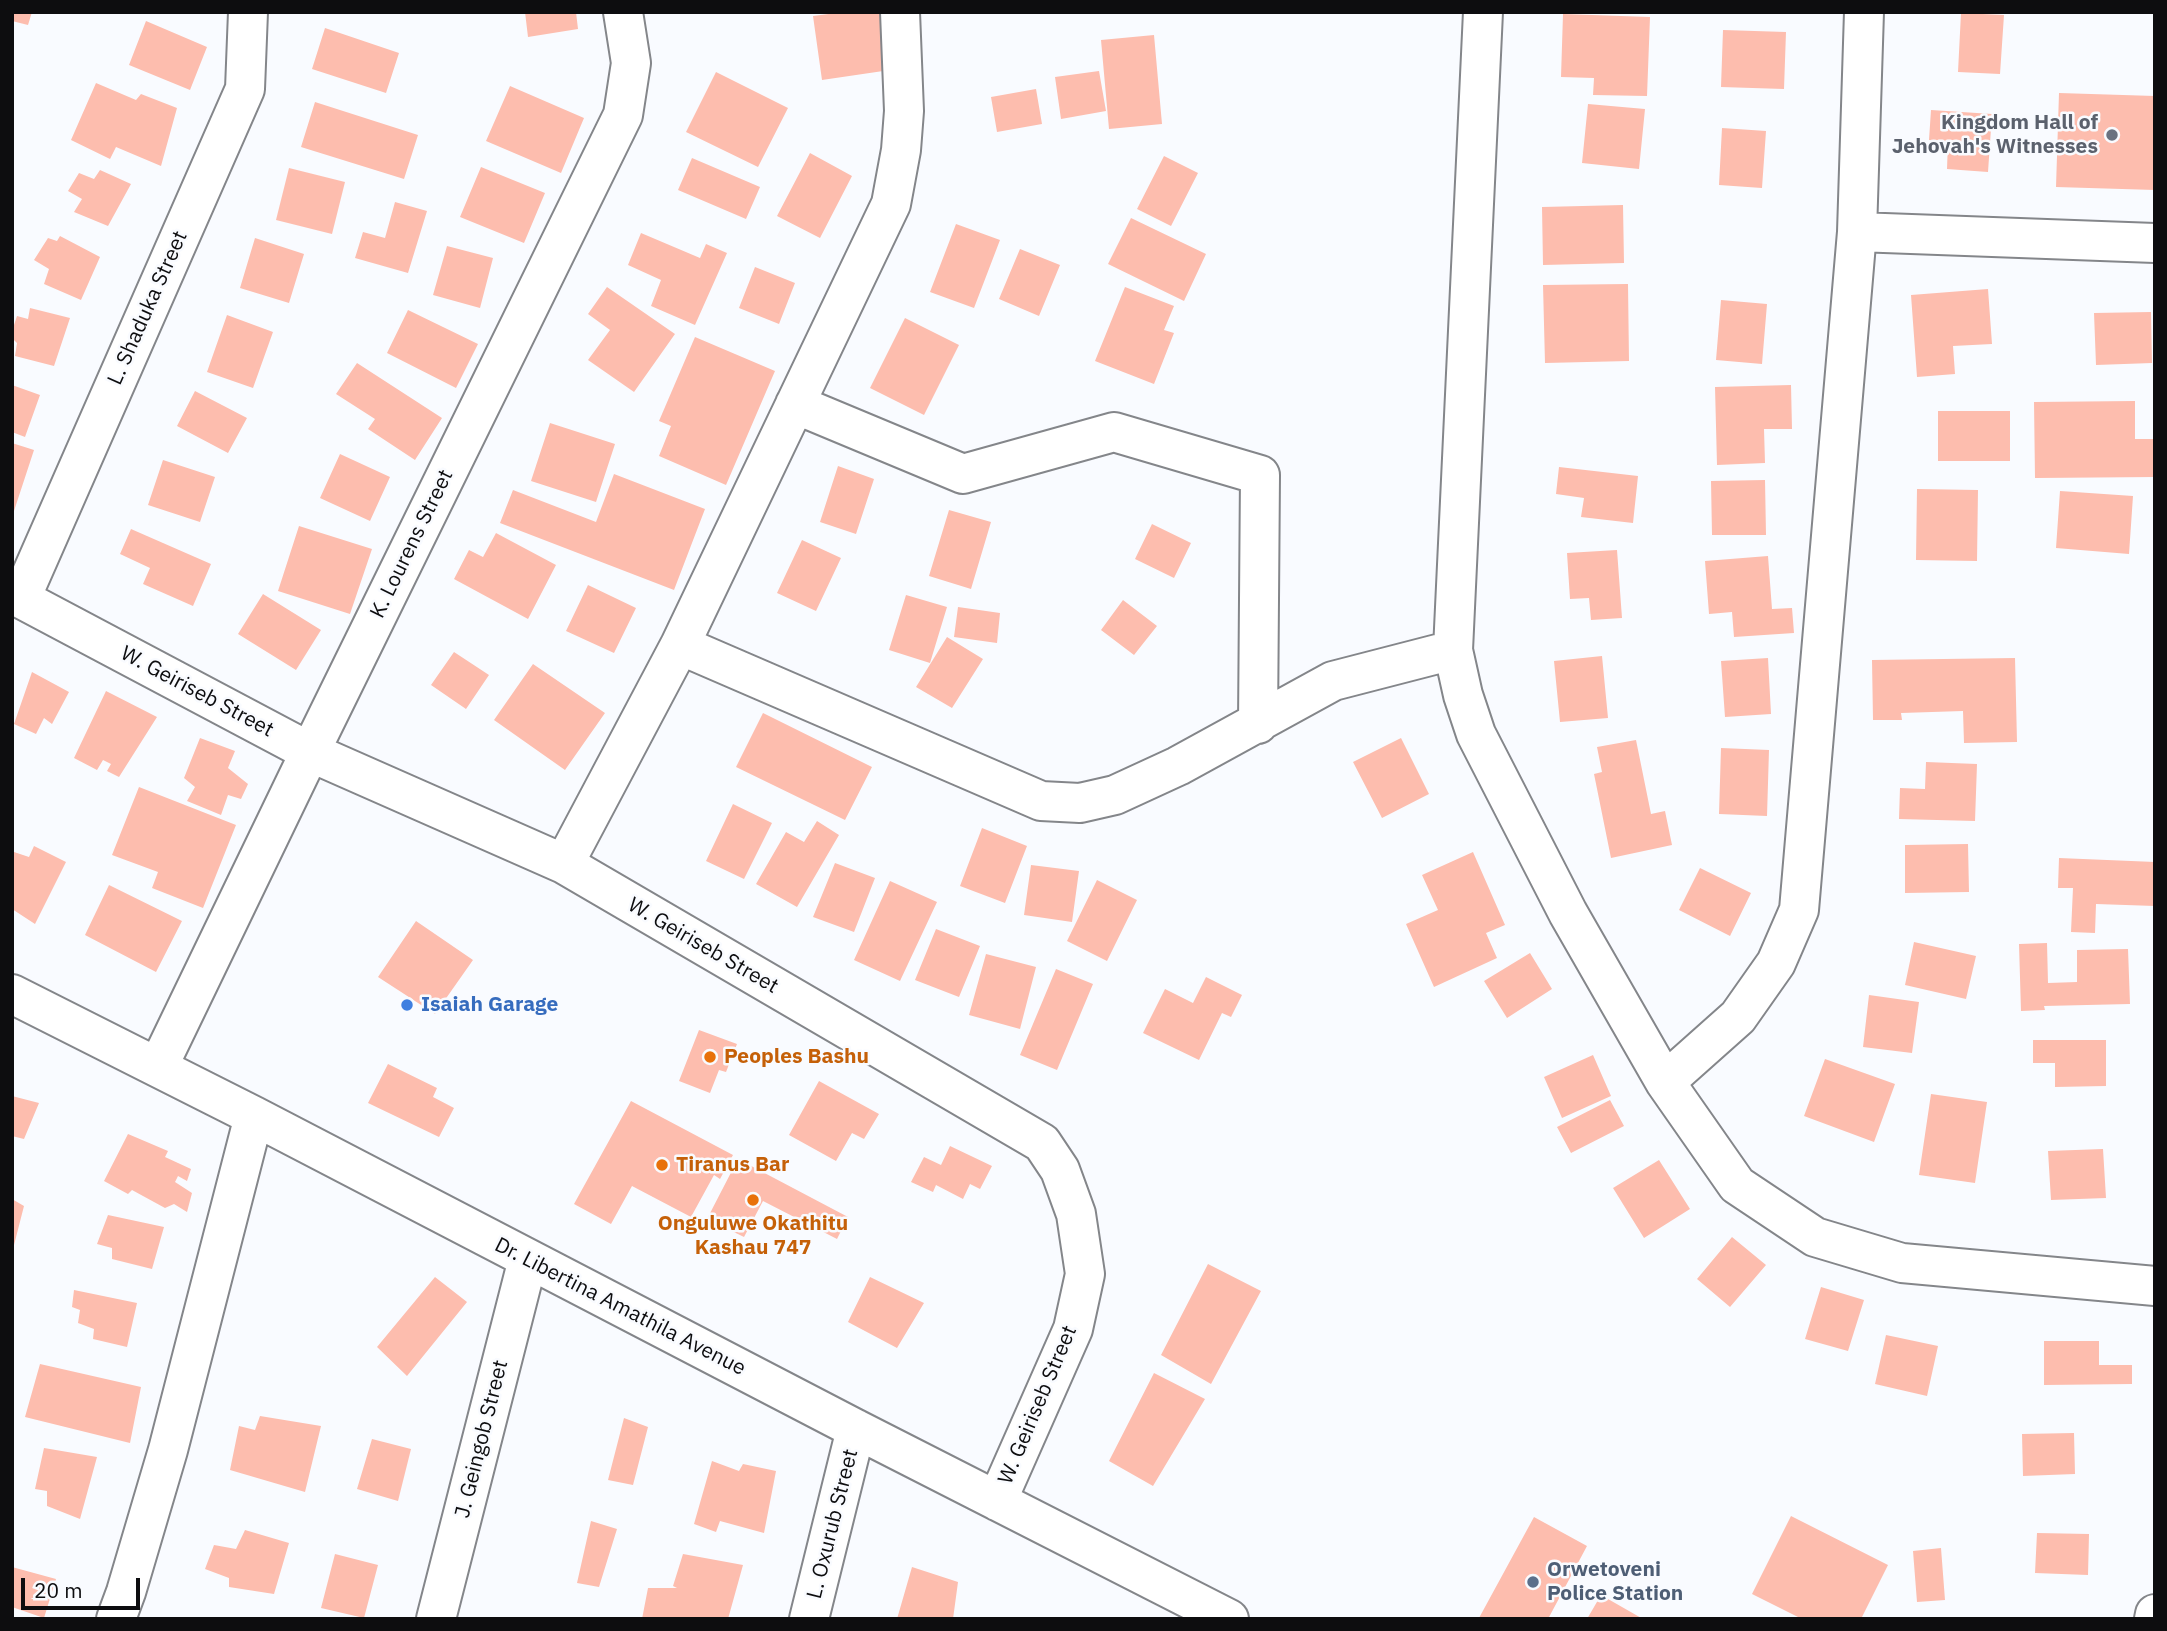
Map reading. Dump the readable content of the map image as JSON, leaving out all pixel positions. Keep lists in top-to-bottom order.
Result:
{
  "streets": {
    "street": [
      "L. Shaduka Street",
      "K. Lourens Street",
      "W. Geiriseb Street",
      "Dr. Libertina Amathila Avenue",
      "J. Geingob Street",
      "L. Oxurub Street"
    ]
  },
  "crossings": [
    ["L. Shaduka Street", "W. Geiriseb Street"],
    ["K. Lourens Street", "W. Geiriseb Street"],
    ["K. Lourens Street", "Dr. Libertina Amathila Avenue"],
    ["W. Geiriseb Street", "Dr. Libertina Amathila Avenue"],
    ["Dr. Libertina Amathila Avenue", "J. Geingob Street"],
    ["Dr. Libertina Amathila Avenue", "L. Oxurub Street"]
  ],
  "places": [
    "Kingdom Hall of Jehovah's Witnesses",
    "Isaiah Garage",
    "Peoples Bashu",
    "Tiranus Bar",
    "Onguluwe Okathitu Kashau 747",
    "Orwetoveni Police Station"
  ],
  "scale_bar": "20 m"
}
